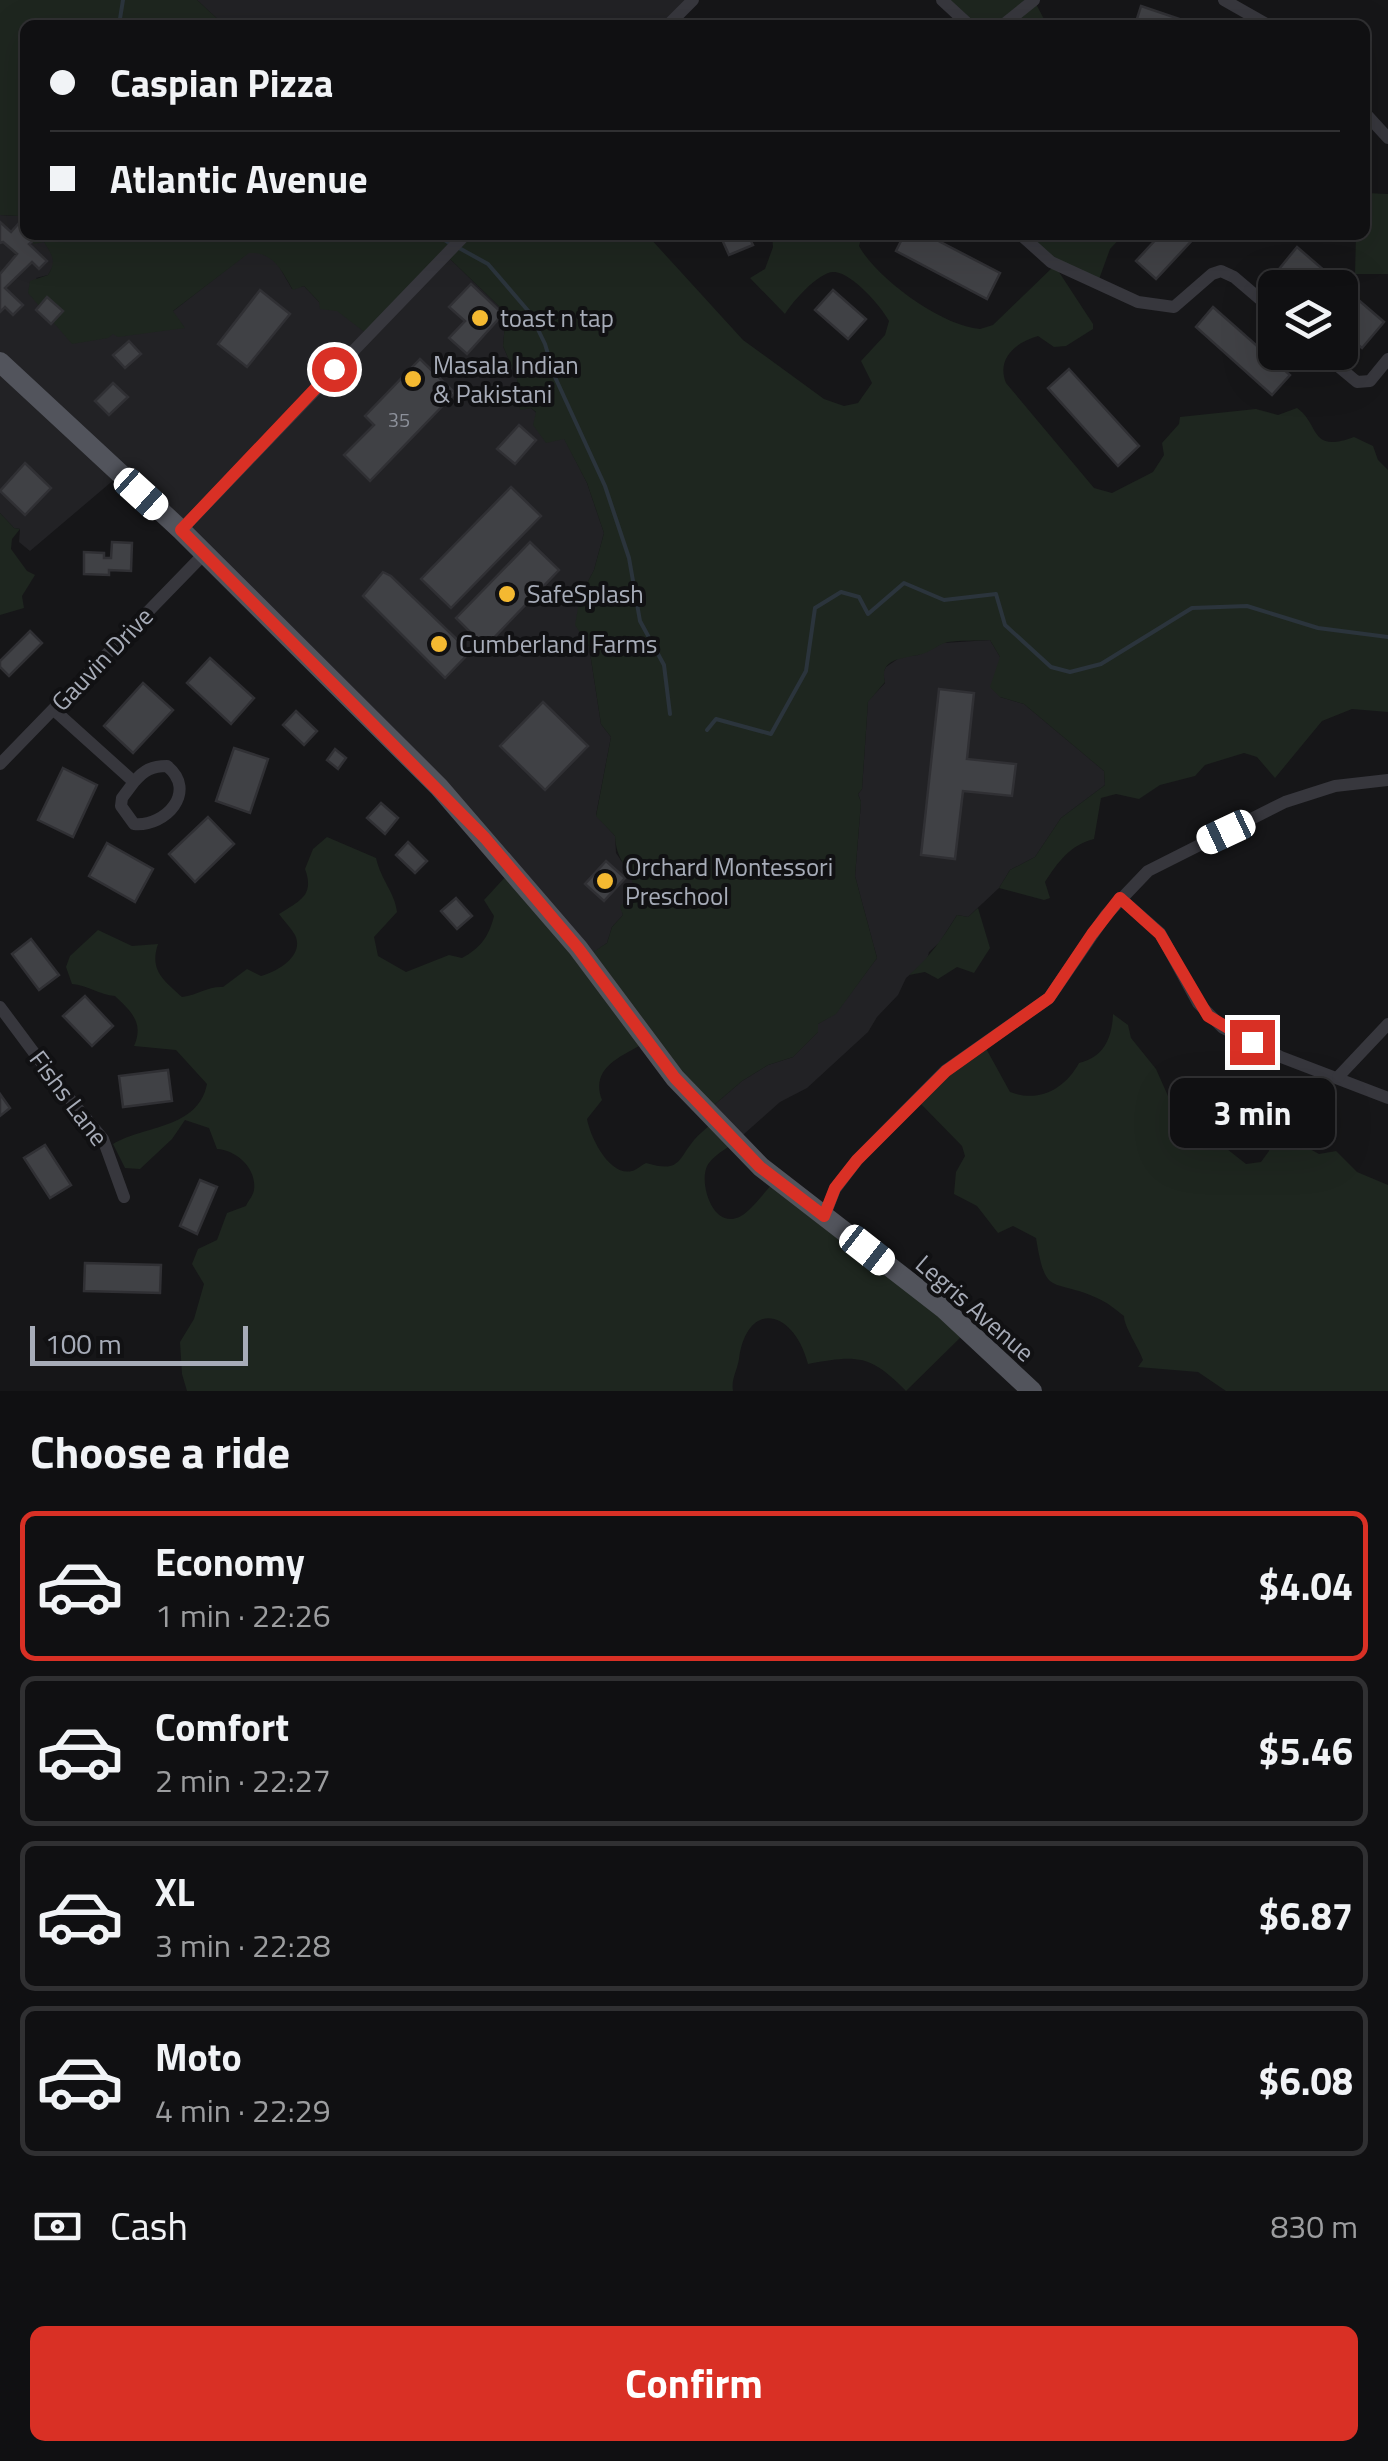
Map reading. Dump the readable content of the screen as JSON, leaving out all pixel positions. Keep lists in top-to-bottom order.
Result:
{
  "streets": {
    "main road": ["Legris Avenue"],
    "street": ["Gauvin Drive", "Fishs Lane"]
  },
  "crossings": [
    ["Gauvin Drive", "Legris Avenue"]
  ],
  "places": [
    "toast n tap",
    "Masala Indian & Pakistani",
    "SafeSplash",
    "Cumberland Farms",
    "Orchard Montessori Preschool"
  ],
  "house_numbers": ["35"],
  "scale_bar": "100 m",
  "page": {
    "banner": ["Caspian Pizza", "Atlantic Avenue"],
    "bubble": "3 min",
    "scale": "100 m",
    "heading": "Choose a ride",
    "list": [
      {
        "name": "Economy",
        "note": "1 min · 22:26",
        "value": "$4.04"
      },
      {
        "name": "Comfort",
        "note": "2 min · 22:27",
        "value": "$5.46"
      },
      {
        "name": "XL",
        "note": "3 min · 22:28",
        "value": "$6.87"
      },
      {
        "name": "Moto",
        "note": "4 min · 22:29",
        "value": "$6.08"
      }
    ],
    "pay": ["Cash", "830 m"],
    "buttons": "Confirm"
  }
}
